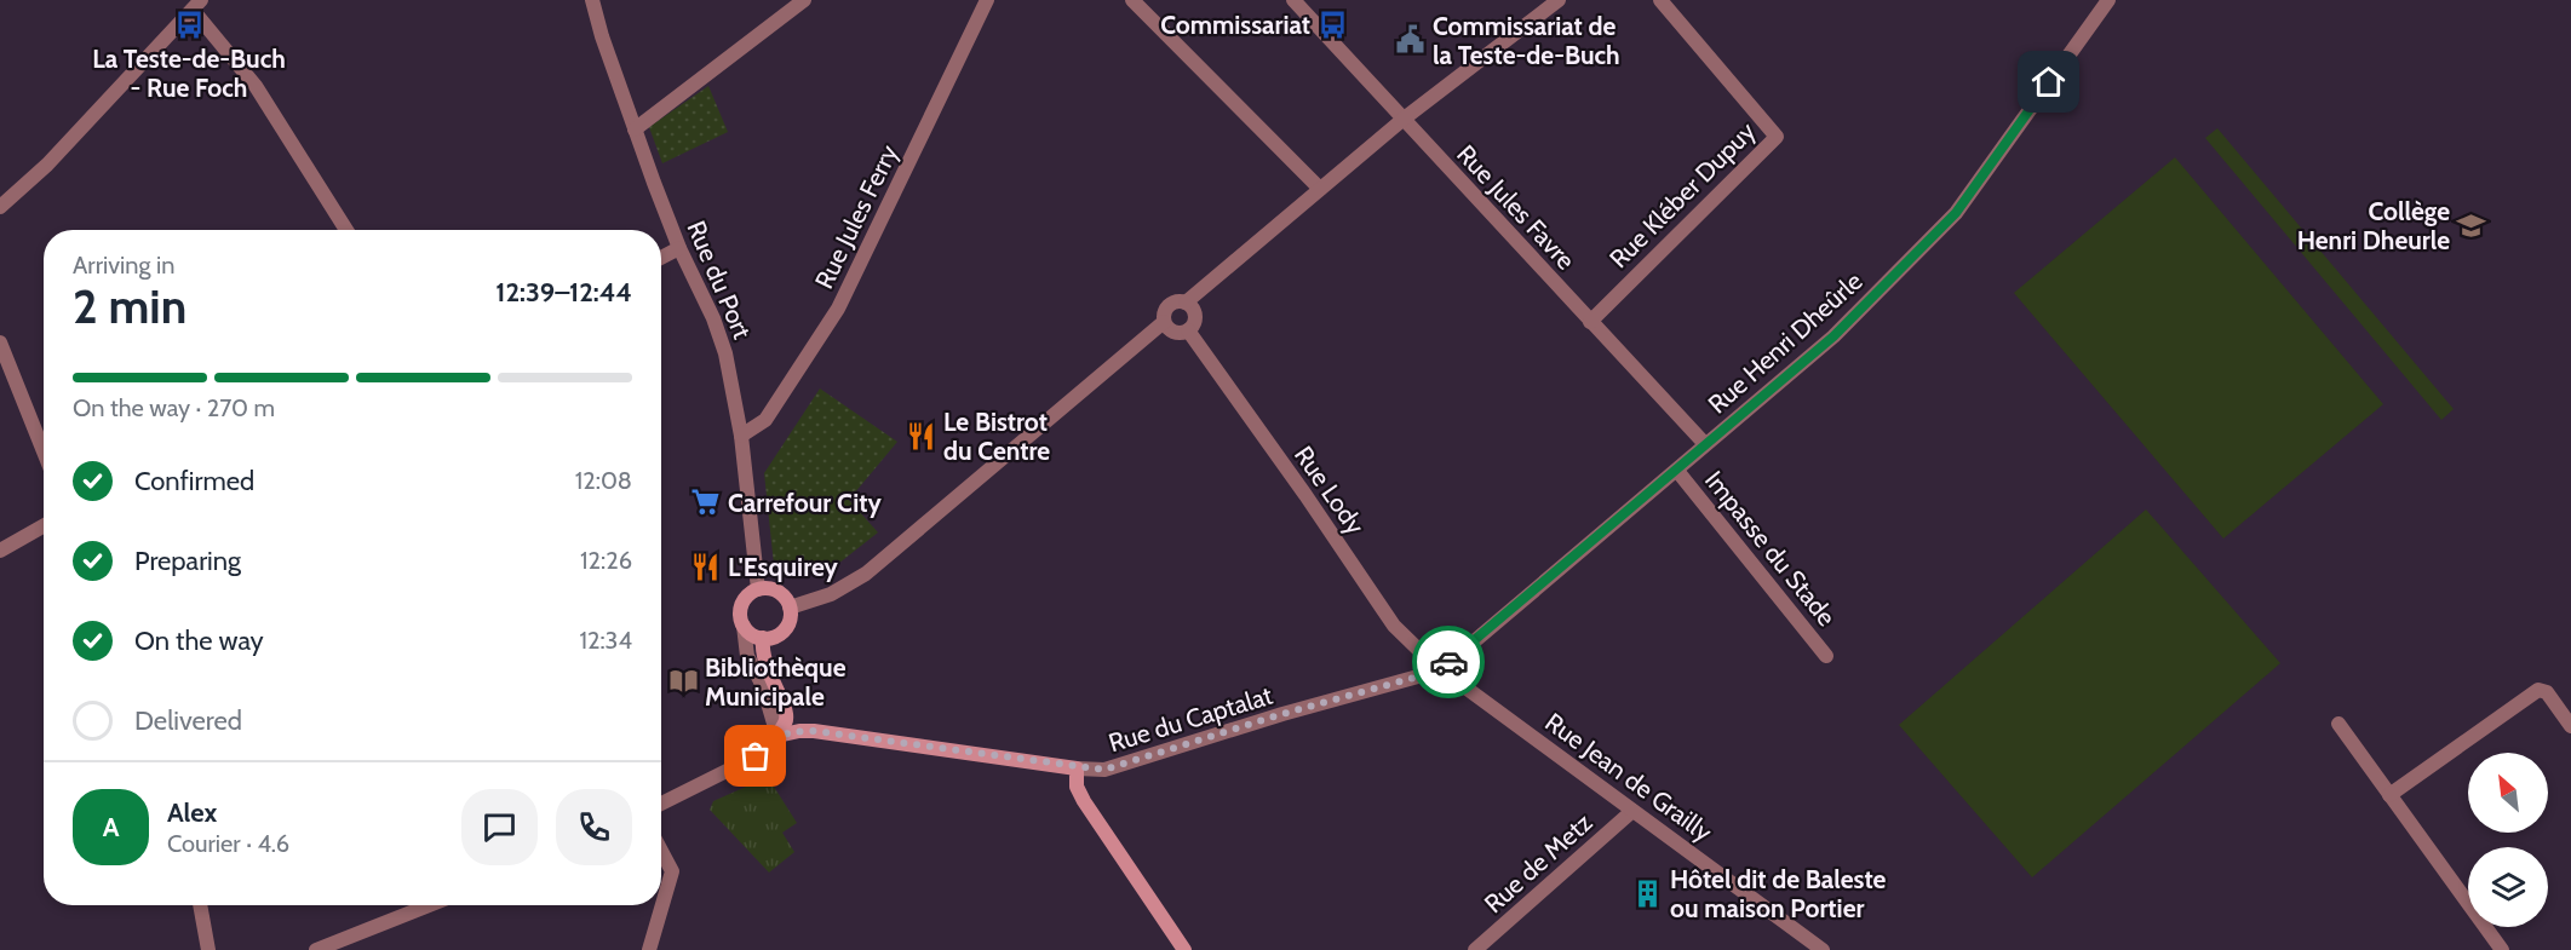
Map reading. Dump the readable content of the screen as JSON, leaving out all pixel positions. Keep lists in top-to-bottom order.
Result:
{
  "streets": {
    "main road": ["Rue du Captalat"],
    "street": [
      "Rue Kléber Dupuy",
      "Rue Jules Favre",
      "Rue Jules Ferry",
      "Rue du Port",
      "Rue Henri Dheûrle",
      "Rue Lody",
      "Impasse du Stade",
      "Rue Jean de Grailly",
      "Rue de Metz"
    ]
  },
  "crossings": [
    ["Rue Kléber Dupuy", "Rue Jules Favre"],
    ["Rue Jules Favre", "Rue Henri Dheûrle"],
    ["Rue Jules Ferry", "Rue du Port"],
    ["Rue Henri Dheûrle", "Rue Lody"],
    ["Rue Henri Dheûrle", "Impasse du Stade"],
    ["Rue Henri Dheûrle", "Rue du Captalat"],
    ["Rue Henri Dheûrle", "Rue Jean de Grailly"],
    ["Rue Lody", "Rue du Captalat"],
    ["Rue Lody", "Rue Jean de Grailly"],
    ["Rue du Captalat", "Rue Jean de Grailly"],
    ["Rue Jean de Grailly", "Rue de Metz"]
  ],
  "places": {
    "bus stop": ["La Teste-de-Buch - Rue Foch", "Commissariat"],
    "public building": ["Commissariat de la Teste-de-Buch"],
    "school or university": ["Collège Henri Dheurle"],
    "restaurant": ["Le Bistrot du Centre", "L'Esquirey"],
    "supermarket": ["Carrefour City"],
    "library": ["Bibliothèque Municipale"],
    "building": ["Hôtel dit de Baleste ou maison Portier"]
  },
  "north": "top left",
  "page": {
    "heading": ["2 min", "Arriving in", "12:39–12:44"],
    "panel": ["Alex", "Courier · 4.6"],
    "bar": "On the way · 270 m",
    "list": [
      ["Confirmed", "12:08"],
      ["Preparing", "12:26"],
      ["On the way", "12:34"],
      "Delivered"
    ],
    "round": "A"
  }
}
